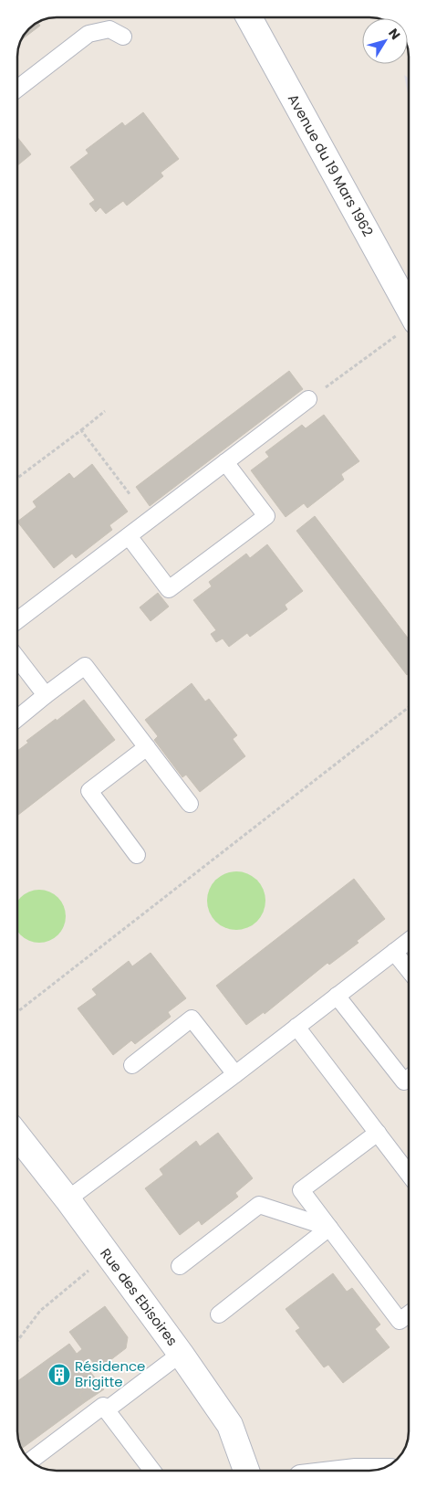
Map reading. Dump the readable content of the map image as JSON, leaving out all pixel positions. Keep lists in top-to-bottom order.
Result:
{
  "streets": {
    "street": ["Avenue du 19 Mars 1962", "Rue des Ebisoires"]
  },
  "places": {
    "building": ["Résidence Brigitte"]
  },
  "north": "top right"
}
